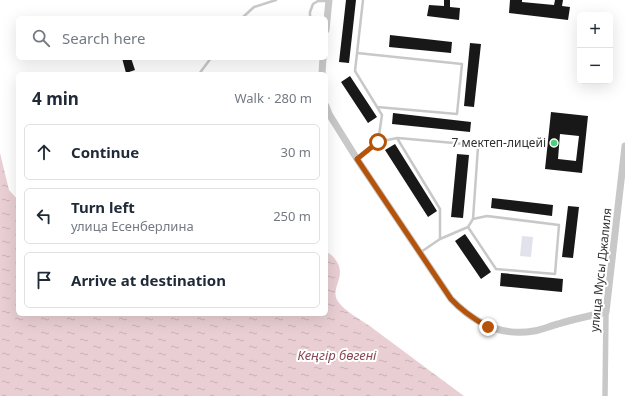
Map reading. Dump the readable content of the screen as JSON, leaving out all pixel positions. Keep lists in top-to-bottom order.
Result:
{
  "streets": {
    "street": ["улица Мусы Джалиля"]
  },
  "water": ["Кеңгір бөгені"],
  "places": ["7 мектеп-лицейі"],
  "page": {
    "map_buttons": ["+", "−"],
    "search": "Search here",
    "heading": ["4 min", "Walk · 280 m"],
    "list": [
      ["Continue", "30 m"],
      ["Turn left", "улица Есенберлина", "250 m"],
      "Arrive at destination"
    ]
  }
}
